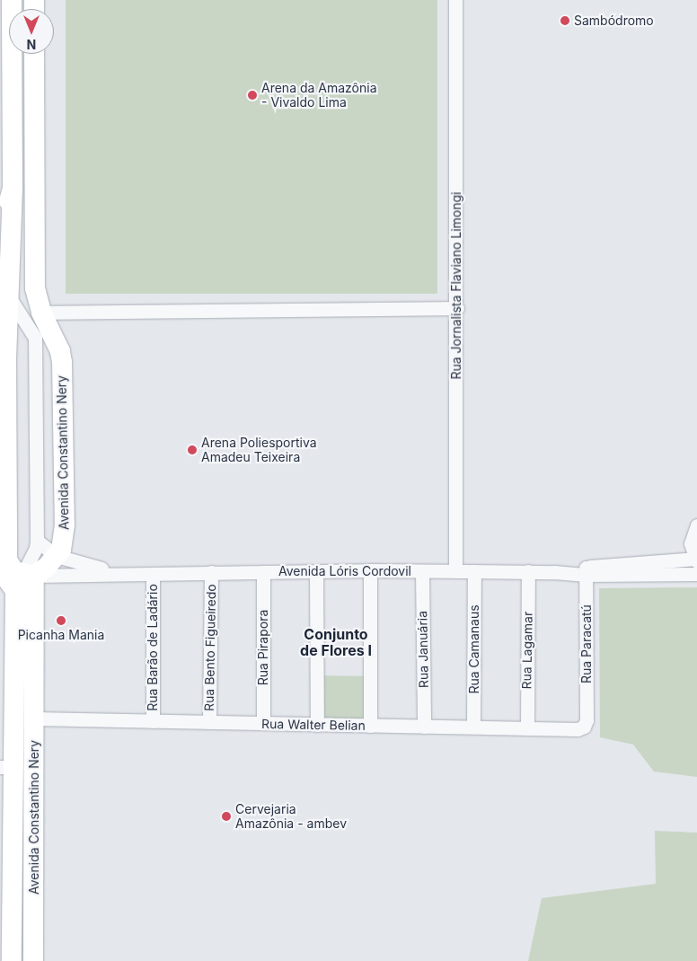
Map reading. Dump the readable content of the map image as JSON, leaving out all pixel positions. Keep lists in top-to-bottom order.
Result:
{
  "streets": {
    "highway": ["Avenida Constantino Nery"],
    "street": [
      "Rua Jornalista Flaviano Limongi",
      "Avenida Lóris Cordovil",
      "Rua Paracatú",
      "Rua Barão de Ladário",
      "Rua Bento Figueiredo",
      "Rua Pirapora",
      "Rua Januária",
      "Rua Camanaus",
      "Rua Lagamar",
      "Rua Walter Belian"
    ]
  },
  "crossings": [
    ["Rua Jornalista Flaviano Limongi", "Avenida Lóris Cordovil"],
    ["Avenida Constantino Nery", "Avenida Lóris Cordovil"],
    ["Avenida Constantino Nery", "Rua Walter Belian"],
    ["Avenida Lóris Cordovil", "Rua Paracatú"],
    ["Avenida Lóris Cordovil", "Rua Barão de Ladário"],
    ["Avenida Lóris Cordovil", "Rua Bento Figueiredo"],
    ["Avenida Lóris Cordovil", "Rua Pirapora"],
    ["Avenida Lóris Cordovil", "Rua Januária"],
    ["Avenida Lóris Cordovil", "Rua Camanaus"],
    ["Avenida Lóris Cordovil", "Rua Lagamar"],
    ["Rua Paracatú", "Rua Walter Belian"],
    ["Rua Barão de Ladário", "Rua Walter Belian"],
    ["Rua Bento Figueiredo", "Rua Walter Belian"],
    ["Rua Pirapora", "Rua Walter Belian"],
    ["Rua Januária", "Rua Walter Belian"],
    ["Rua Camanaus", "Rua Walter Belian"],
    ["Rua Lagamar", "Rua Walter Belian"]
  ],
  "districts": ["Conjunto de Flores I"],
  "places": [
    "Sambódromo",
    "Arena da Amazônia - Vivaldo Lima",
    "Arena Poliesportiva Amadeu Teixeira",
    "Picanha Mania",
    "Cervejaria Amazônia - ambev"
  ],
  "north": "bottom"
}
